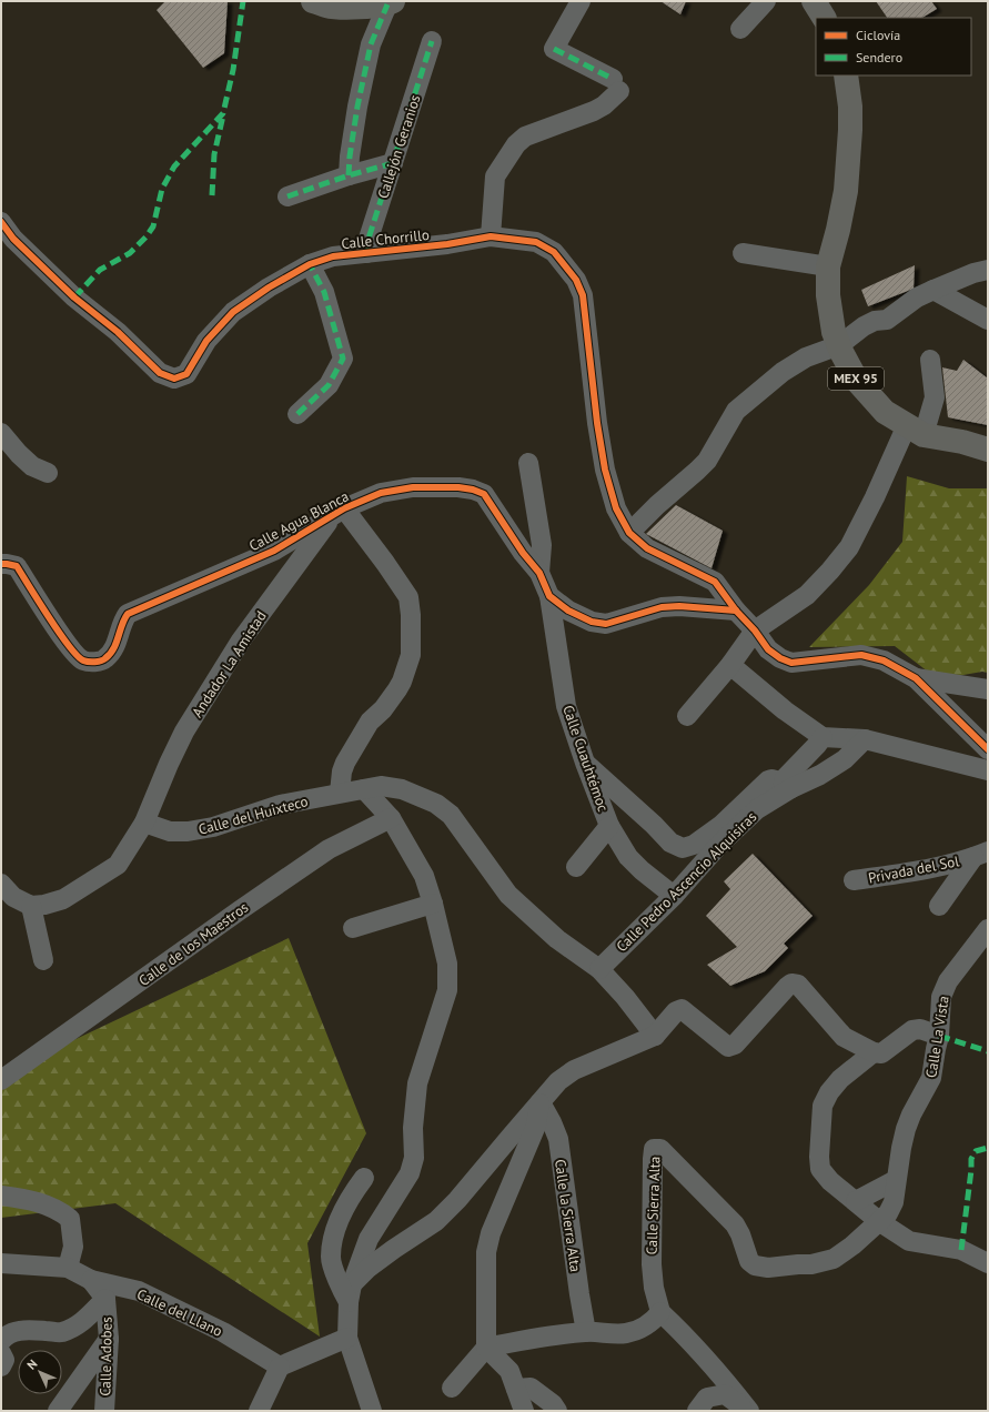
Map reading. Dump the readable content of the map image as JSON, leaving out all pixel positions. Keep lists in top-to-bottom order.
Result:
{
  "streets": {
    "main road": ["MEX 95"],
    "street": [
      "Callejón Geranios",
      "Calle Chorrillo",
      "Calle Agua Blanca",
      "Andador La Amistad",
      "Calle Cuauhtémoc",
      "Calle del Huixteco",
      "Privada del Sol",
      "Calle Pedro Ascencio Alquisiras",
      "Calle de los Maestros",
      "Calle La Vista",
      "Calle Sierra Alta",
      "Calle la Sierra Alta",
      "Calle del Llano",
      "Calle Adobes"
    ]
  },
  "crossings": [
    ["Callejón Geranios", "Calle Chorrillo"],
    ["Calle Agua Blanca", "Andador La Amistad"],
    ["Calle Agua Blanca", "Calle Cuauhtémoc"],
    ["Andador La Amistad", "Calle del Huixteco"],
    ["Calle Cuauhtémoc", "Calle Pedro Ascencio Alquisiras"],
    ["Calle del Huixteco", "Calle Pedro Ascencio Alquisiras"],
    ["Calle La Vista", "Calle Sierra Alta"],
    ["Calle del Llano", "Calle Adobes"]
  ],
  "legend": ["Ciclovía", "Sendero"],
  "north": "top left"
}
